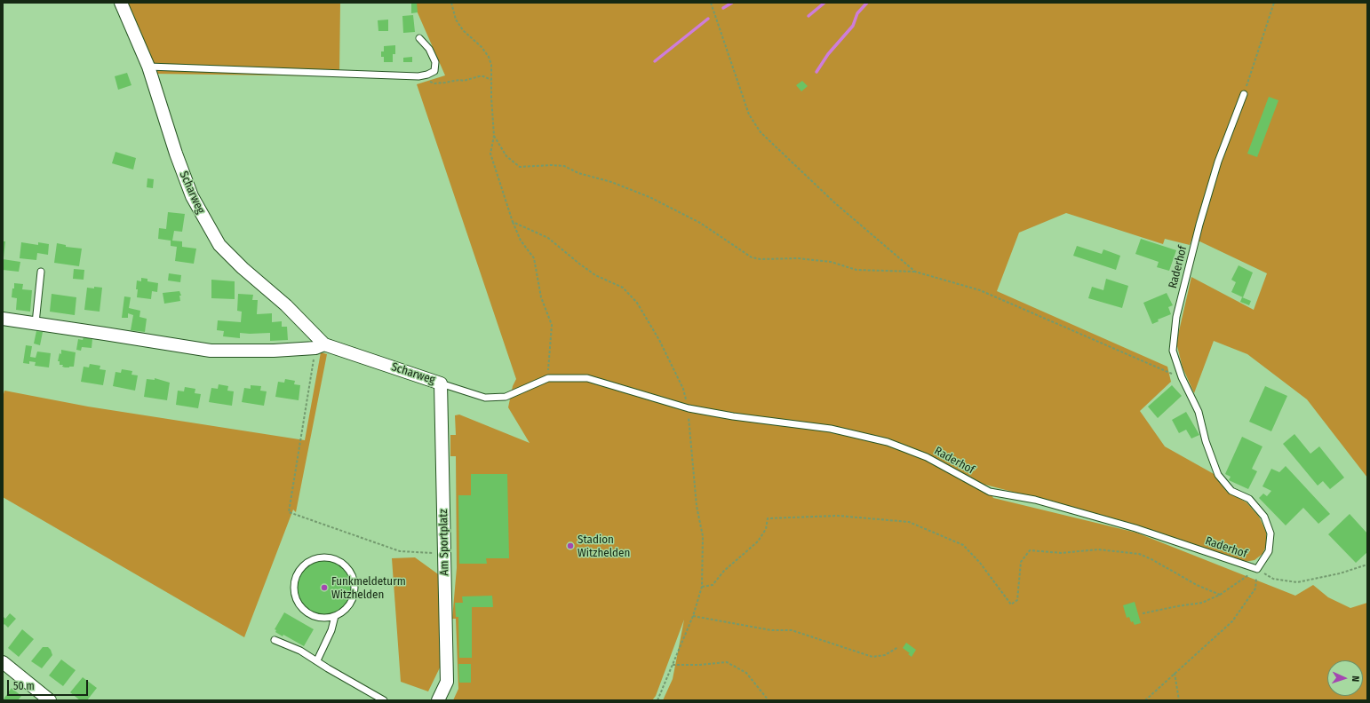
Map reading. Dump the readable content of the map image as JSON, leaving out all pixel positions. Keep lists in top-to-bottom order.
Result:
{
  "streets": {
    "street": ["Scharweg", "Am Sportplatz"],
    "lane": ["Raderhof"]
  },
  "crossings": [
    ["Scharweg", "Am Sportplatz"]
  ],
  "places": ["Stadion Witzhelden", "Funkmeldeturm Witzhelden"],
  "scale_bar": "50 m",
  "north": "right"
}
